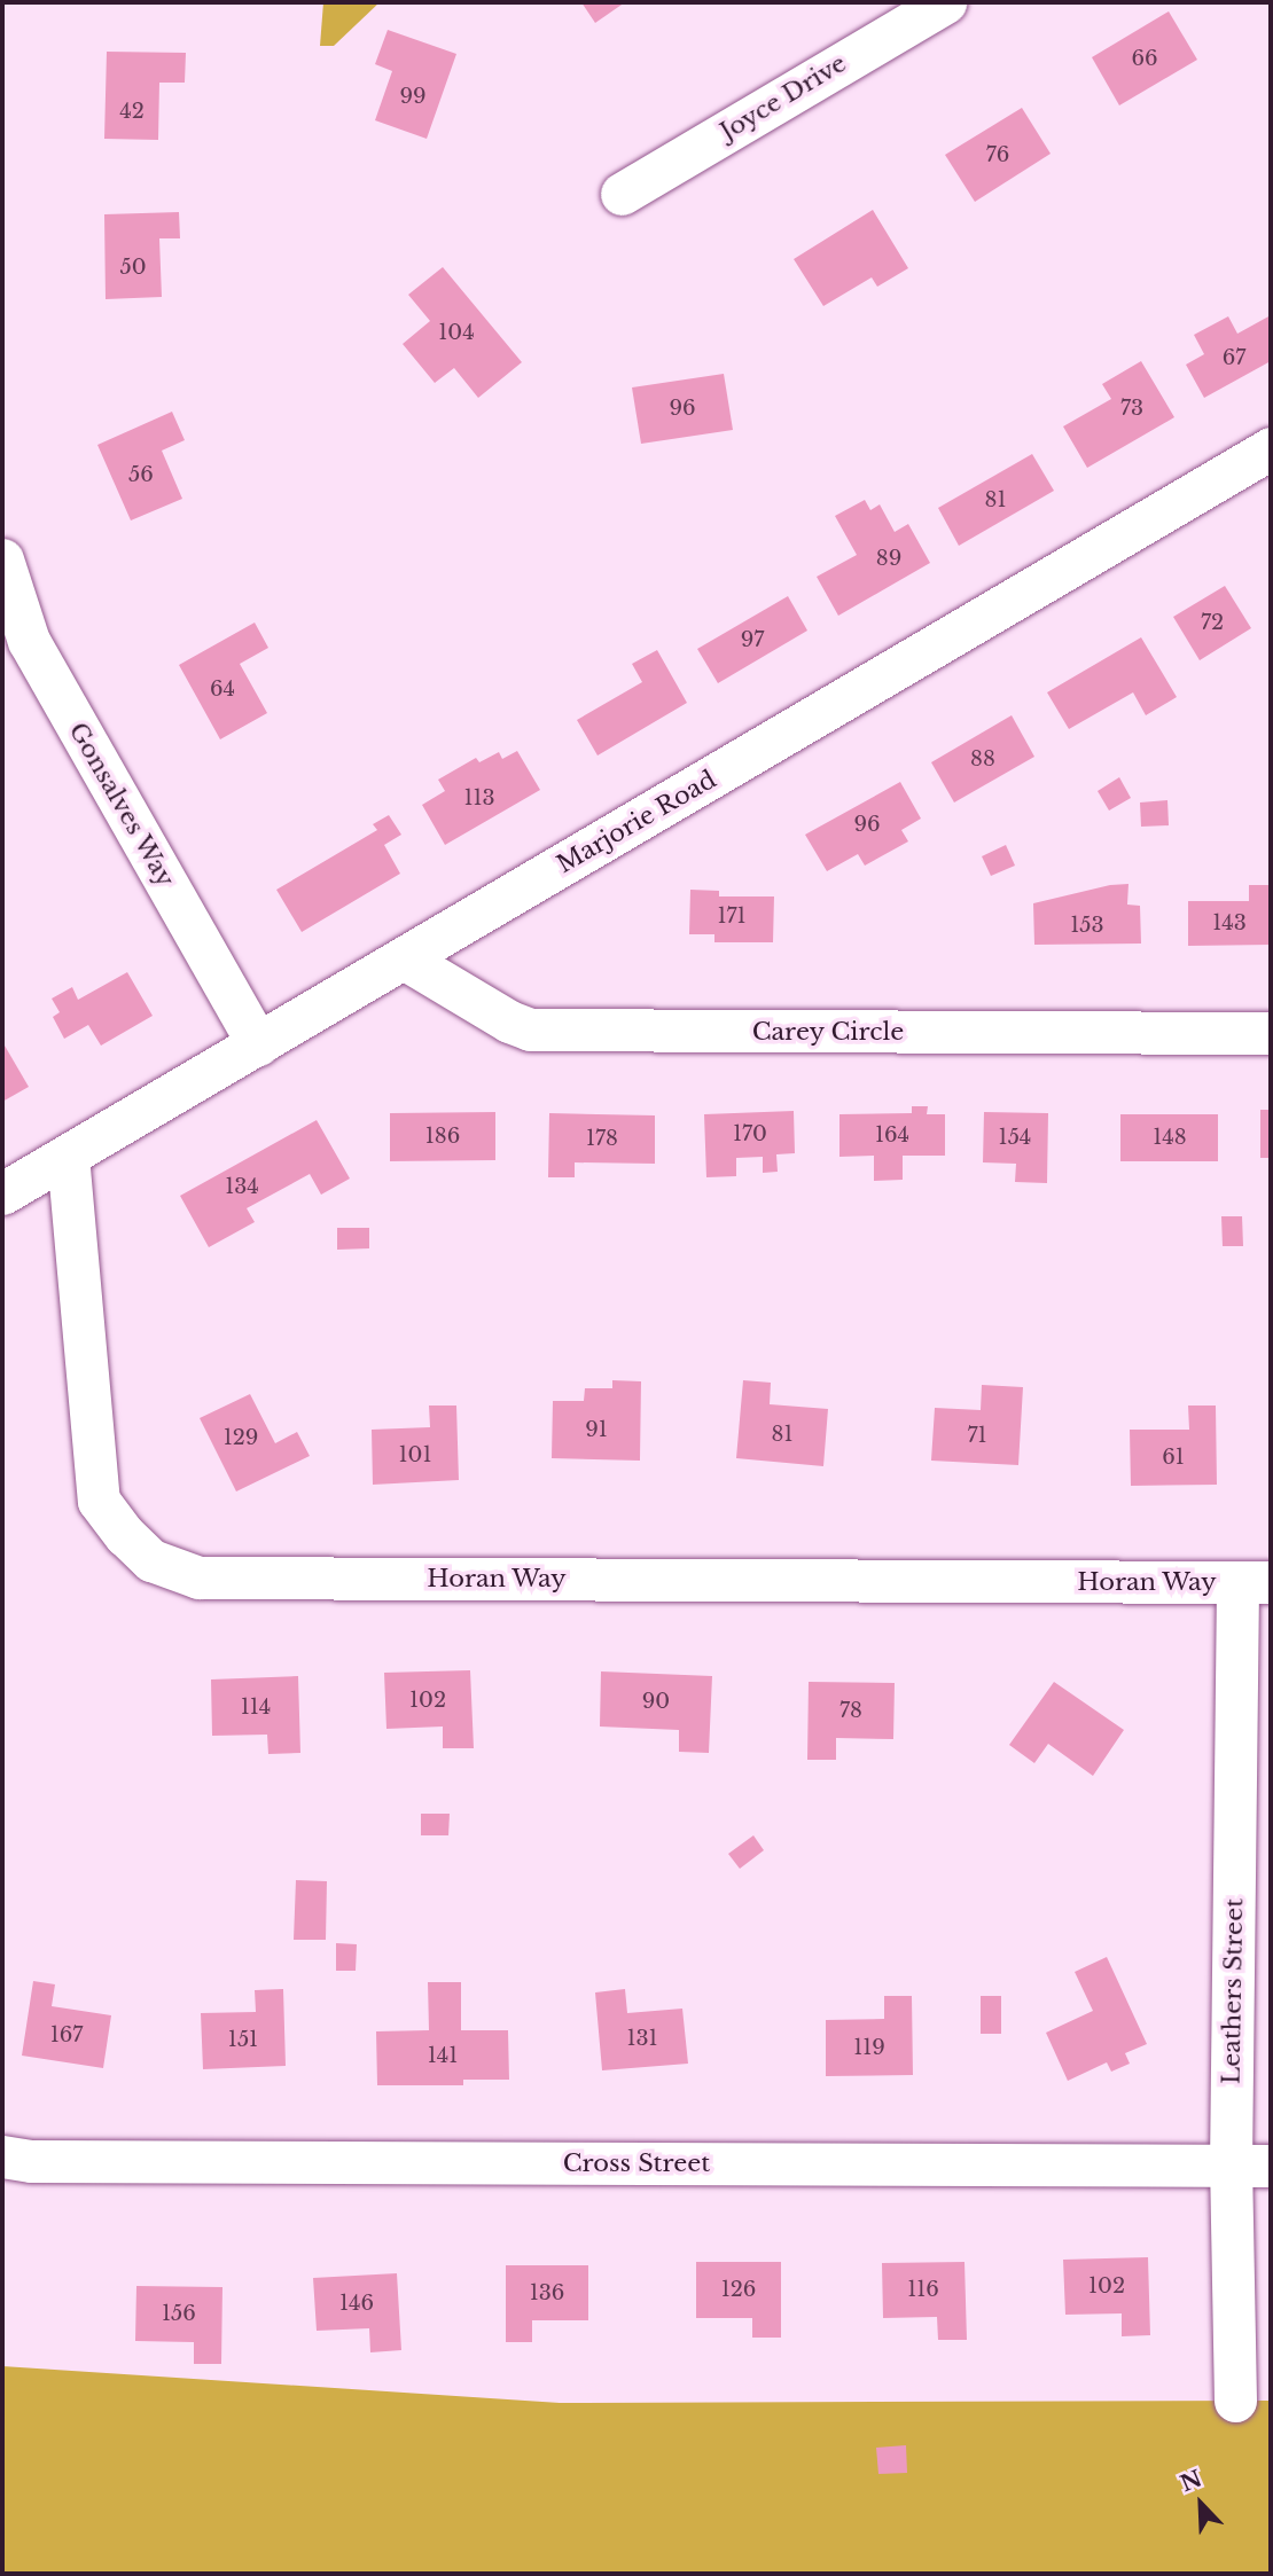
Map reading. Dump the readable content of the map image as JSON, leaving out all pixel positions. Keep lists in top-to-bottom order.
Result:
{
  "streets": {
    "street": [
      "Joyce Drive",
      "Gonsalves Way",
      "Marjorie Road",
      "Carey Circle",
      "Horan Way",
      "Leathers Street",
      "Cross Street"
    ]
  },
  "crossings": [
    ["Gonsalves Way", "Marjorie Road"],
    ["Marjorie Road", "Carey Circle"],
    ["Marjorie Road", "Horan Way"],
    ["Horan Way", "Leathers Street"],
    ["Leathers Street", "Cross Street"]
  ],
  "house_numbers": [
    "66",
    "99",
    "42",
    "76",
    "50",
    "104",
    "67",
    "96",
    "73",
    "56",
    "81",
    "89",
    "72",
    "97",
    "64",
    "88",
    "113",
    "96",
    "171",
    "143",
    "153",
    "170",
    "164",
    "186",
    "154",
    "148",
    "178",
    "134",
    "91",
    "81",
    "71",
    "129",
    "101",
    "61",
    "102",
    "90",
    "114",
    "78",
    "167",
    "131",
    "151",
    "119",
    "141",
    "102",
    "126",
    "116",
    "136",
    "146",
    "156"
  ],
  "north": "top left"
}
